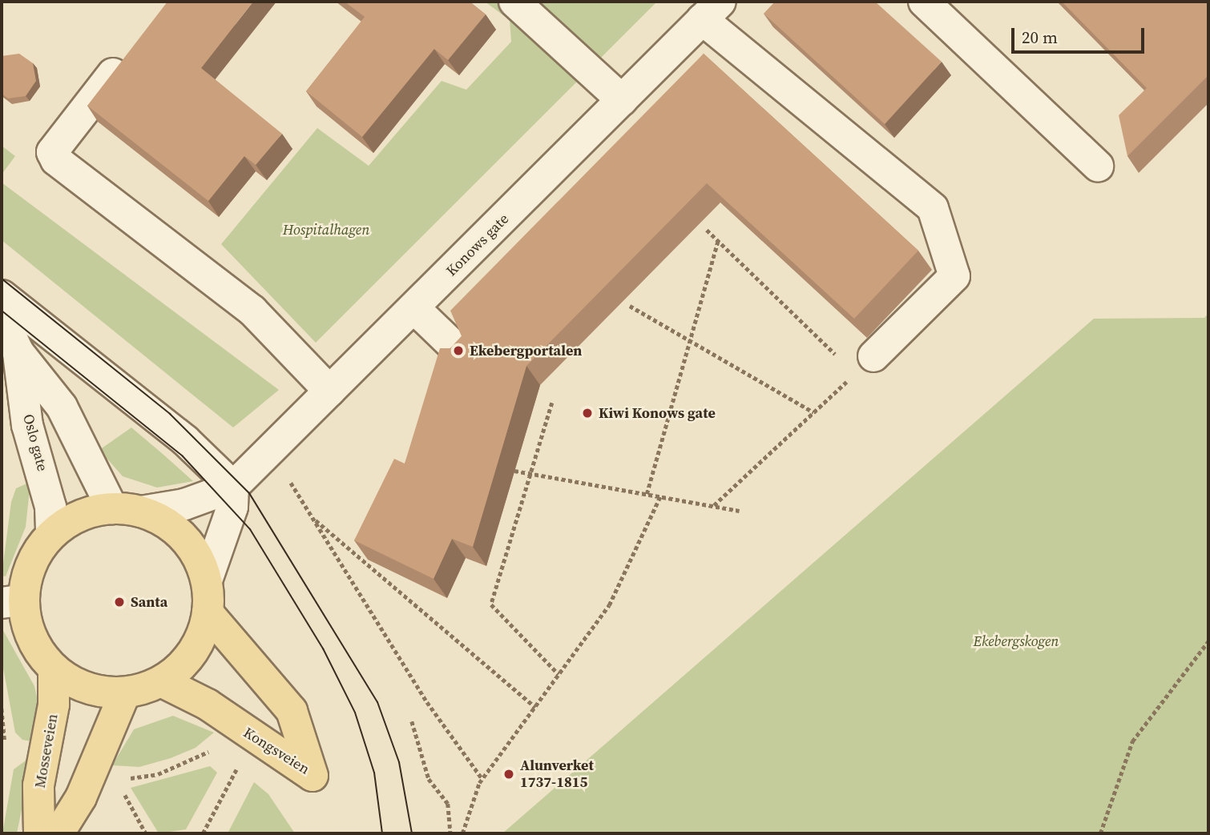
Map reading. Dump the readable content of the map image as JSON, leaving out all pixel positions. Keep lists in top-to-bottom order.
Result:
{
  "streets": {
    "main road": ["Mosseveien", "Kongsveien"],
    "street": ["Konows gate", "Oslo gate"]
  },
  "crossings": [
    ["Konows gate", "Oslo gate"],
    ["Konows gate", "Mosseveien"],
    ["Konows gate", "Kongsveien"],
    ["Oslo gate", "Mosseveien"],
    ["Oslo gate", "Kongsveien"],
    ["Mosseveien", "Kongsveien"]
  ],
  "parks": ["Hospitalhagen", "Ekebergskogen"],
  "places": [
    "Ekebergportalen",
    "Kiwi Konows gate",
    "Santa",
    "Alunverket 1737-1815"
  ],
  "scale_bar": "20 m"
}
